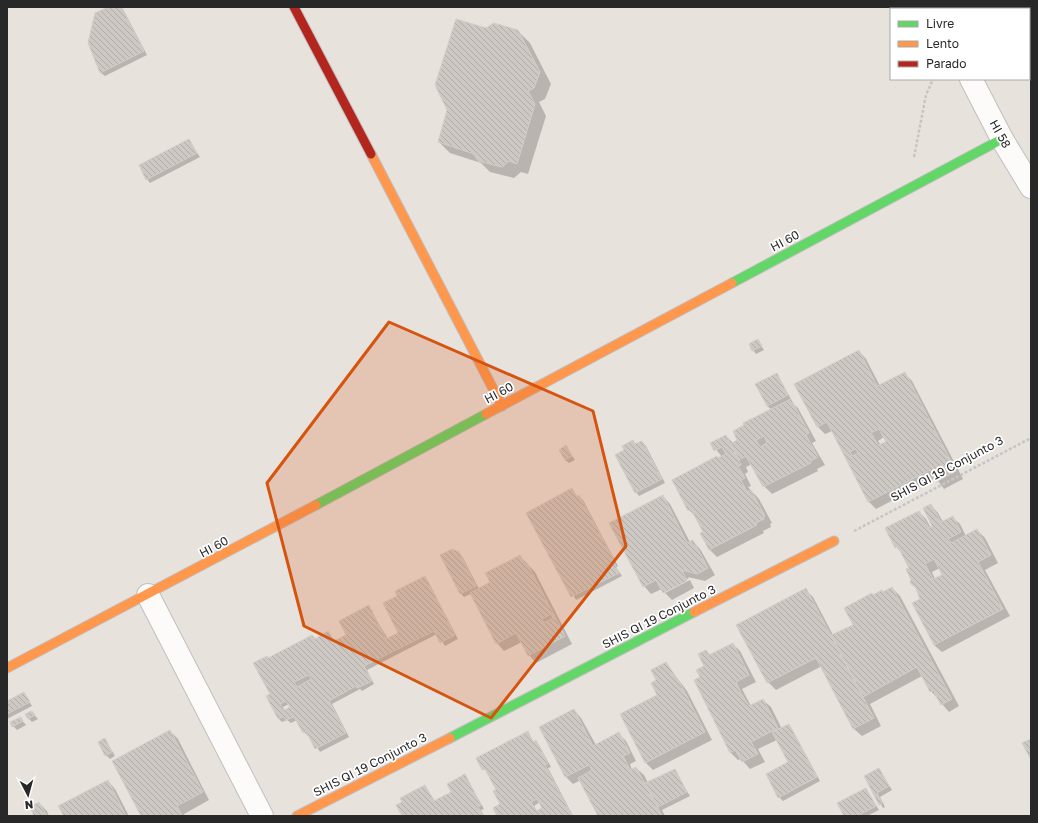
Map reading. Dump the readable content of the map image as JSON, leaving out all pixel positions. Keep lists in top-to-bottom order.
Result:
{
  "streets": {
    "street": ["HI 58", "HI 60", "SHIS QI 19 Conjunto 3"]
  },
  "crossings": [
    ["HI 58", "HI 60"]
  ],
  "legend": ["Livre", "Lento", "Parado"],
  "north": "bottom"
}
